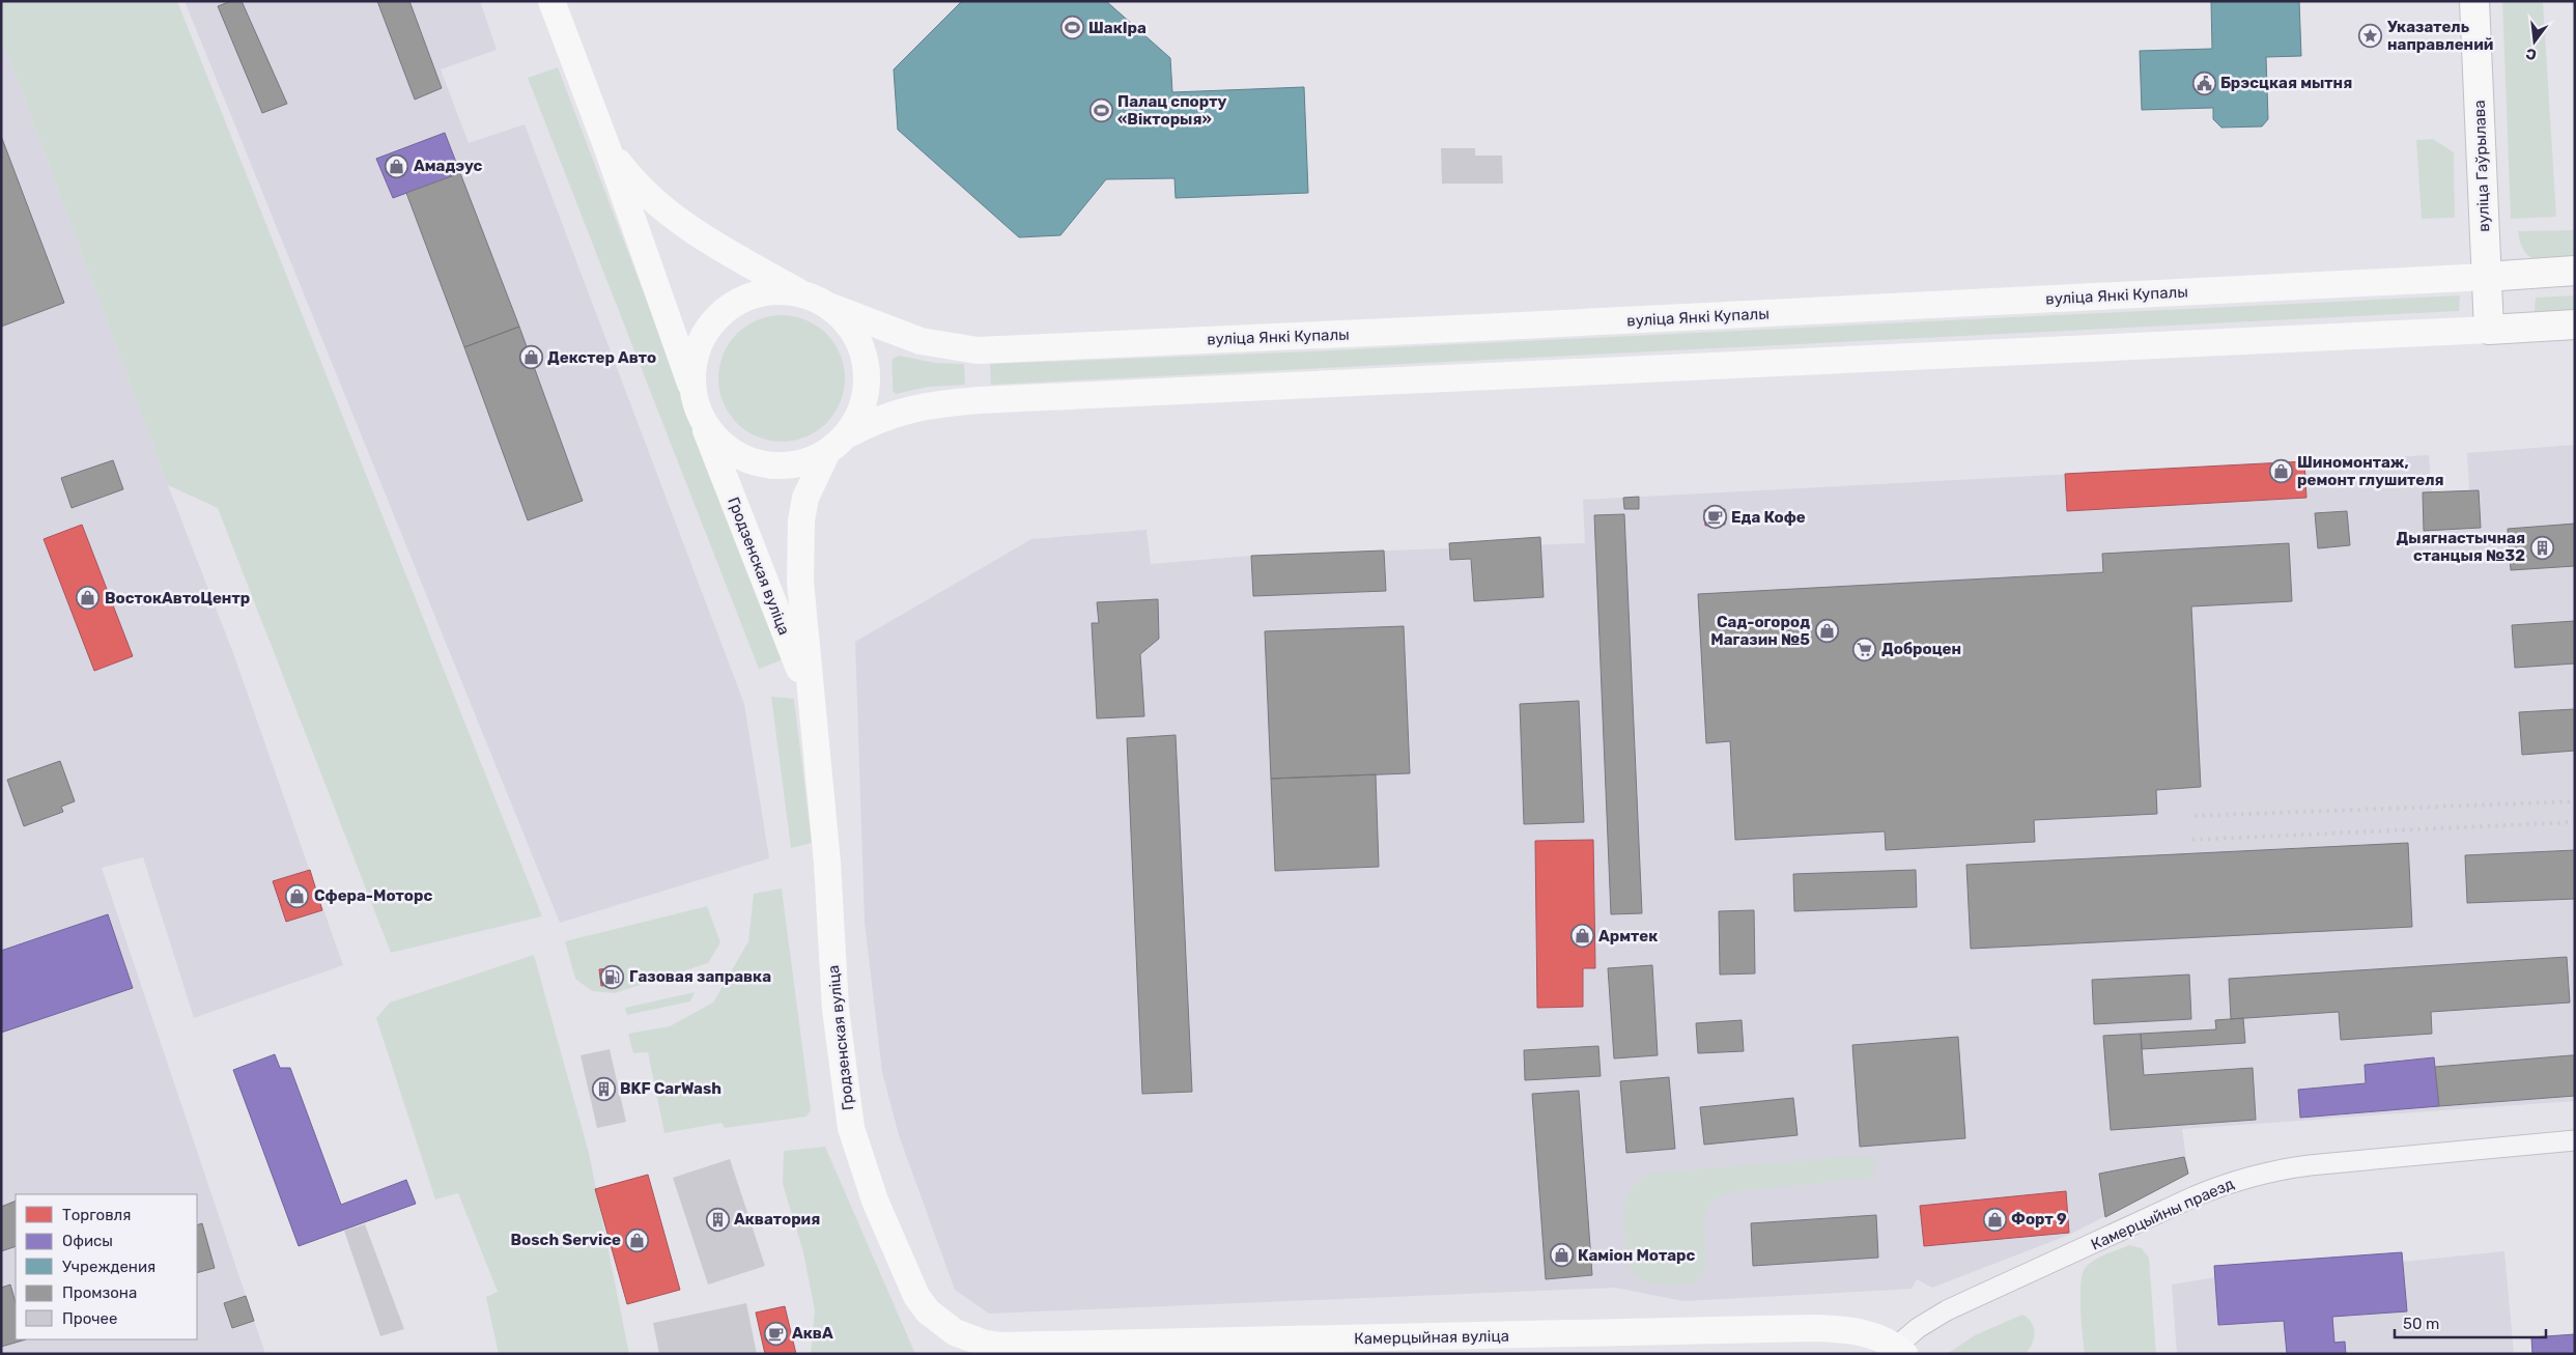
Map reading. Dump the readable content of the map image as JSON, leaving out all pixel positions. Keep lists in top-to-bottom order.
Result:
{
  "streets": {
    "main road": [
      "вуліца Гаўрылава",
      "вуліца Янкі Купалы",
      "Гродзенская вуліца",
      "Камерцыйная вуліца"
    ],
    "street": ["Камерцыйны праезд"]
  },
  "crossings": [
    ["вуліца Гаўрылава", "вуліца Янкі Купалы"],
    ["вуліца Янкі Купалы", "Гродзенская вуліца"],
    ["Гродзенская вуліца", "Камерцыйная вуліца"],
    ["Камерцыйны праезд", "Камерцыйная вуліца"]
  ],
  "places": {
    "sports": ["ШакІра", "Палац спорту «Вікторыя»"],
    "place": ["Указатель направлений"],
    "public building": ["Брэсцкая мытня"],
    "shop": [
      "Амадэус",
      "Декстер Авто",
      "Шиномонтаж, ремонт глушителя",
      "ВостокАвтоЦентр",
      "Сад-огород Магазин №5",
      "Сфера-Моторс",
      "Армтек",
      "Форт 9",
      "Bosch Service",
      "Каміон Мотарс"
    ],
    "cafe": ["Еда Кофе", "АквА"],
    "building": ["Дыягнастычная станцыя №32", "BKF CarWash", "Акватория"],
    "supermarket": ["Доброцен"],
    "fuel station": ["Газовая заправка"]
  },
  "legend": [
    "Торговля",
    "Офисы",
    "Учреждения",
    "Промзона",
    "Прочее"
  ],
  "scale_bar": "50 m",
  "north": "bottom"
}
